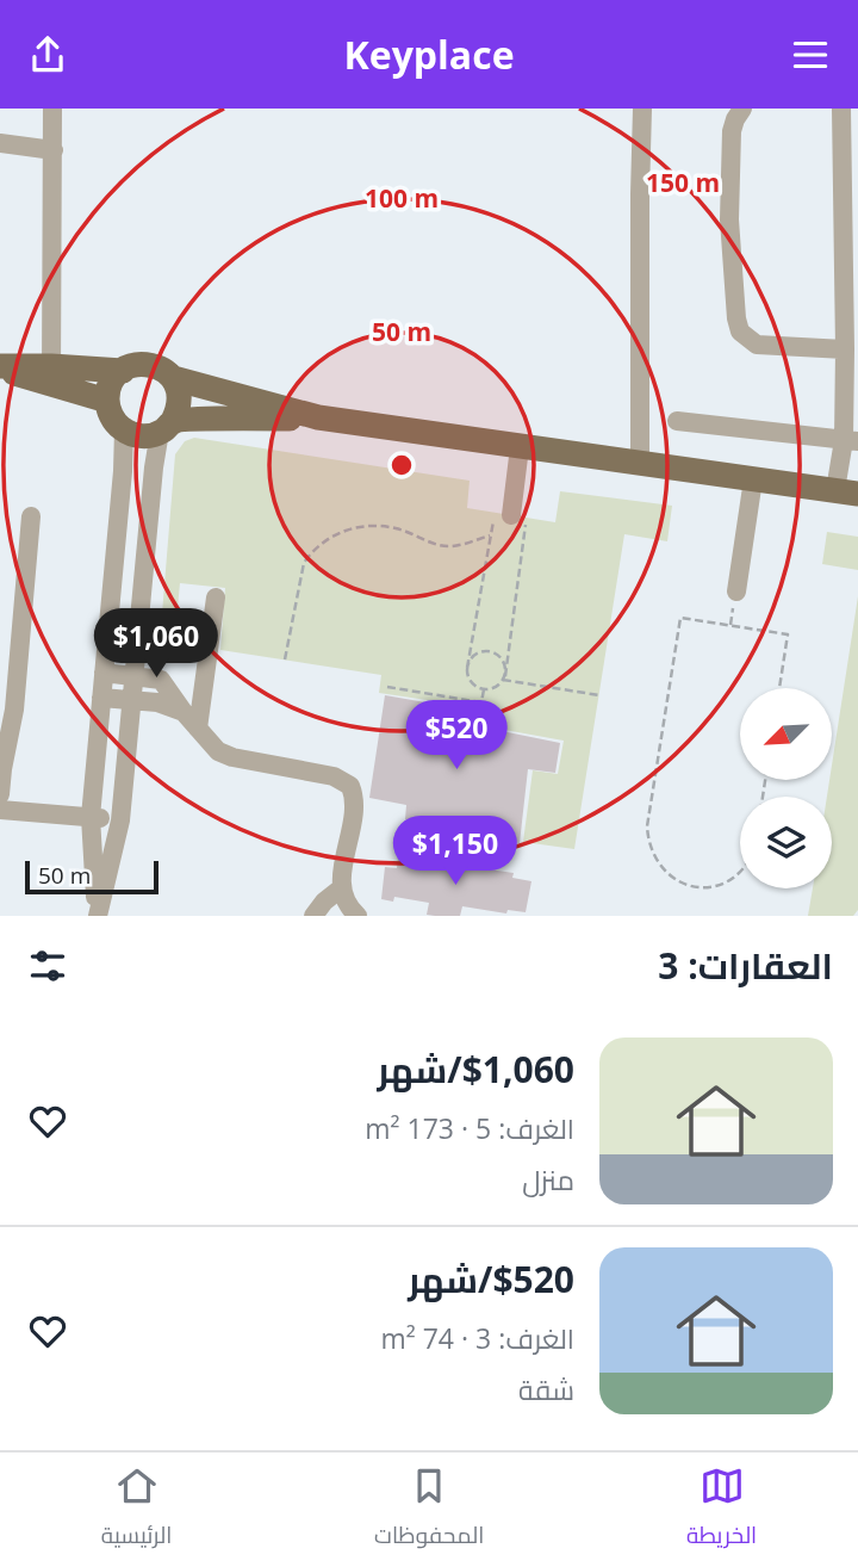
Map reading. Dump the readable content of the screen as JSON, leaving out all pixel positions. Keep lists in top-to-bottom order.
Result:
{
  "scale_bar": "50 m",
  "north": "bottom left",
  "page": {
    "header": "Keyplace",
    "price": ["$1,060", "$520", "$1,150"],
    "scale": "50 m",
    "heading": "العقارات: 3",
    "list": [
      {
        "name": "$1,060/شهر",
        "note": "الغرف: 5 · 173 m² · منزل"
      },
      {
        "name": "$520/شهر",
        "note": "الغرف: 3 · 74 m² · شقة"
      }
    ],
    "tabs": ["الخريطة", "المحفوظات", "الرئيسية"]
  },
  "rings": ["150 m", "100 m", "50 m"]
}
